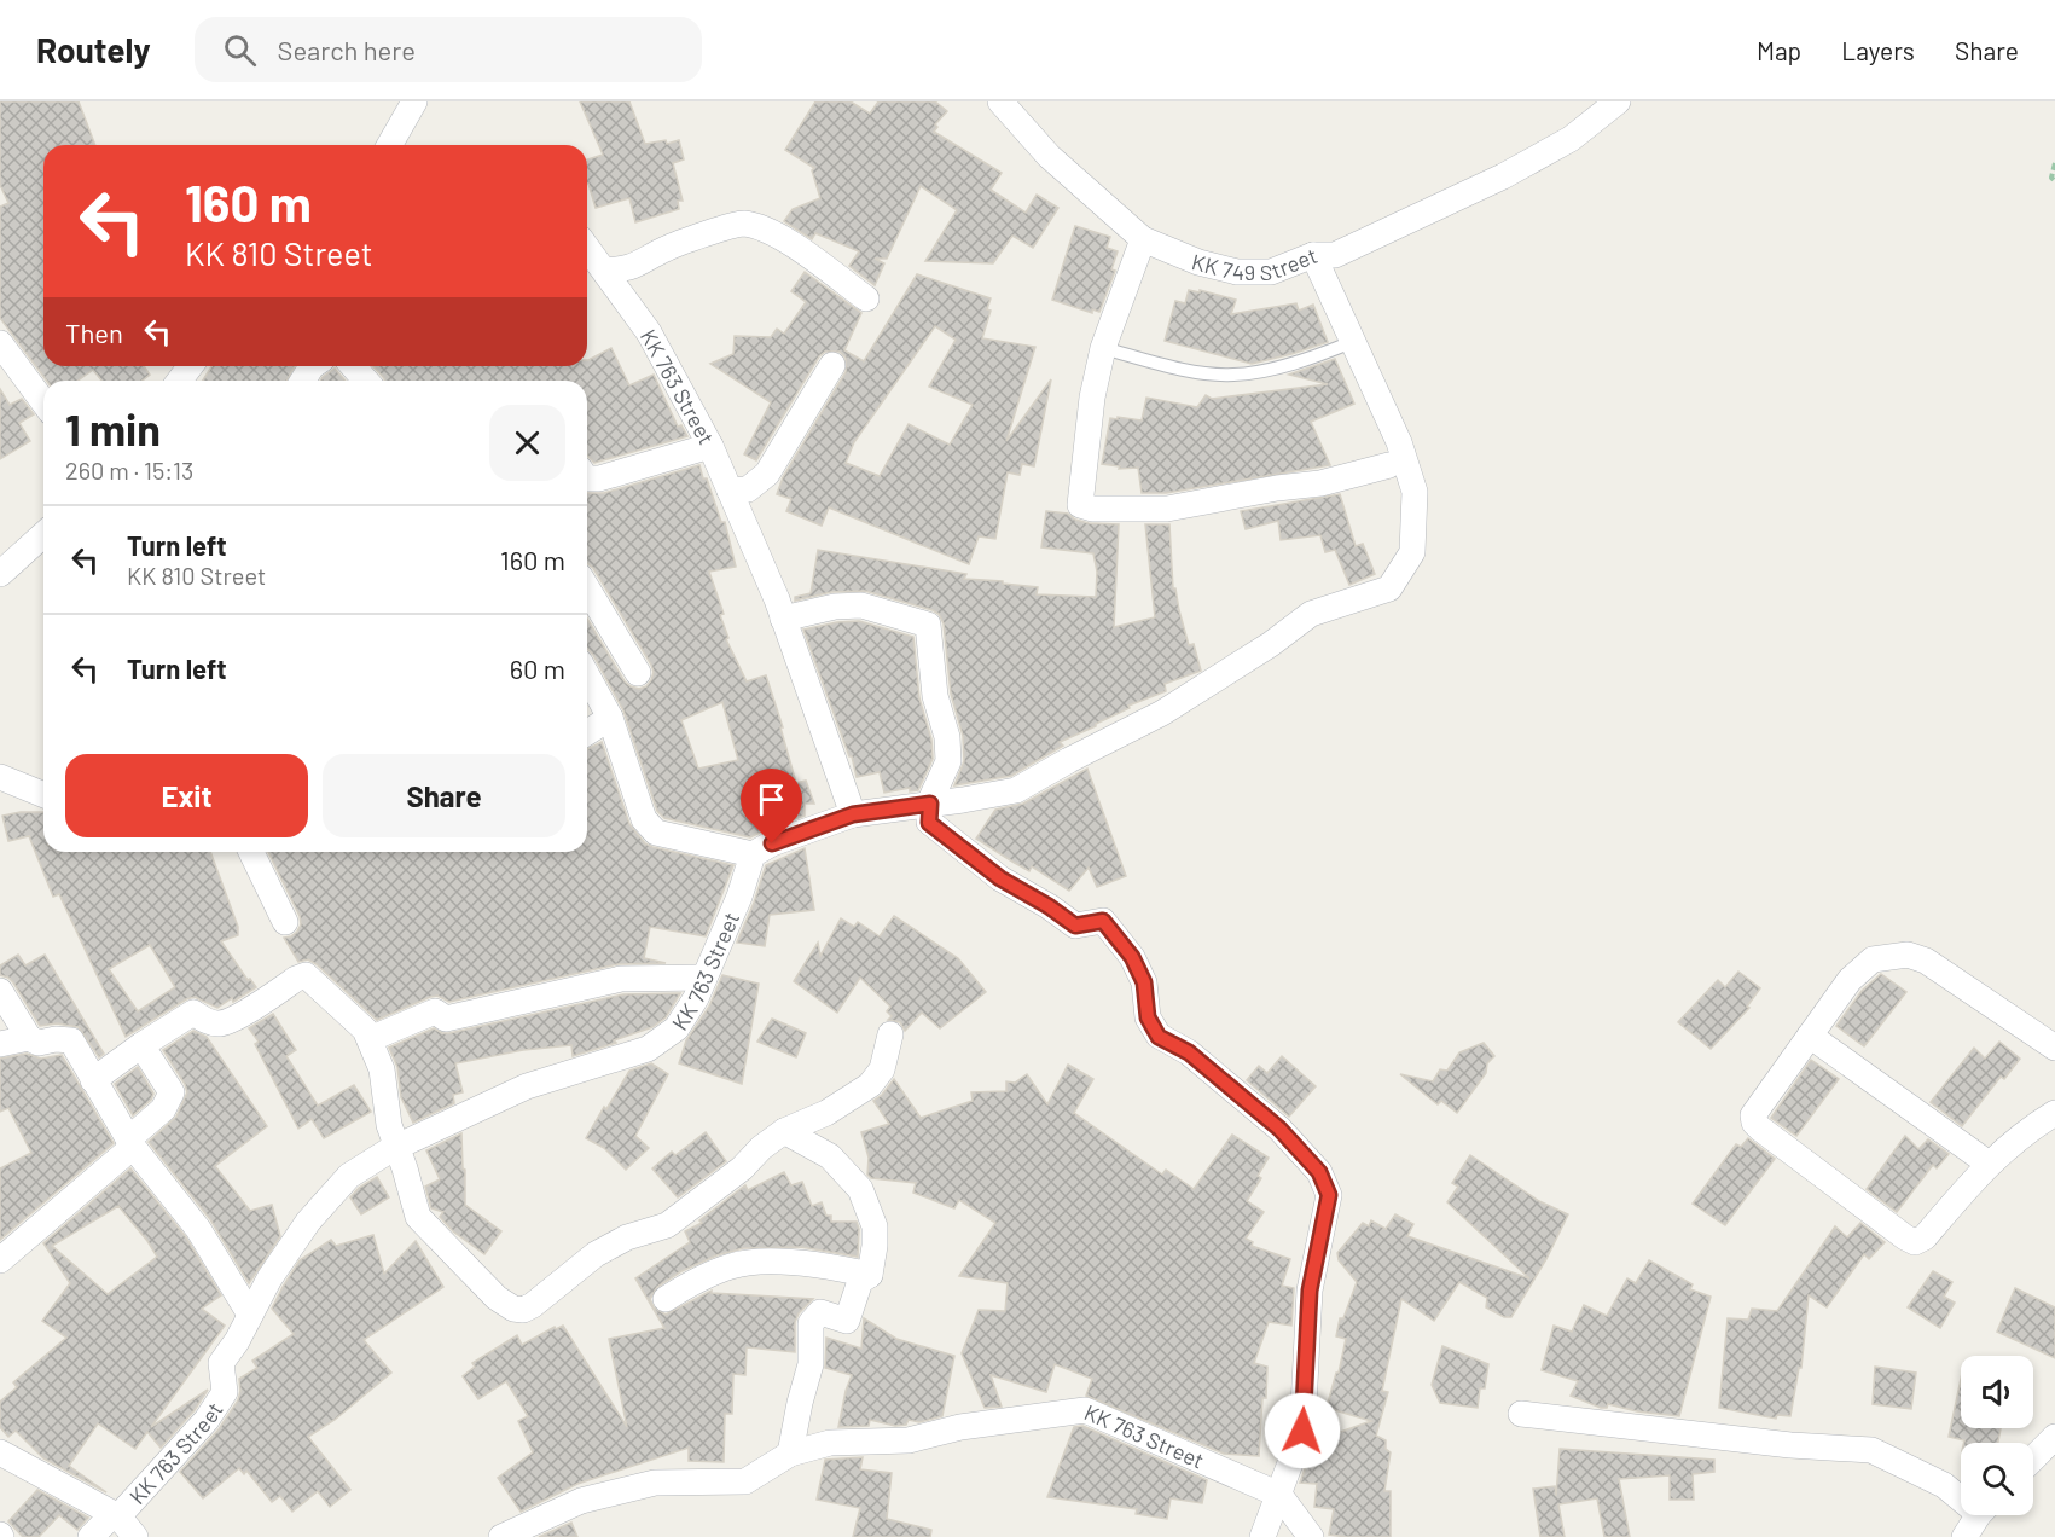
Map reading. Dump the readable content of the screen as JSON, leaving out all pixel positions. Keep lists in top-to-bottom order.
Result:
{
  "streets": {
    "street": ["KK 749 Street", "KK 763 Street"]
  },
  "page": {
    "header": "Routely",
    "search": "Search here",
    "nav": ["Map", "Layers", "Share"],
    "turn": ["160 m", "KK 810 Street"],
    "then": "Then",
    "heading": ["1 min", "260 m · 15:13"],
    "list": [
      {
        "name": "Turn left",
        "note": "KK 810 Street",
        "value": "160 m"
      },
      {
        "name": "Turn left",
        "value": "60 m"
      }
    ],
    "buttons": ["Exit", "Share"]
  }
}
